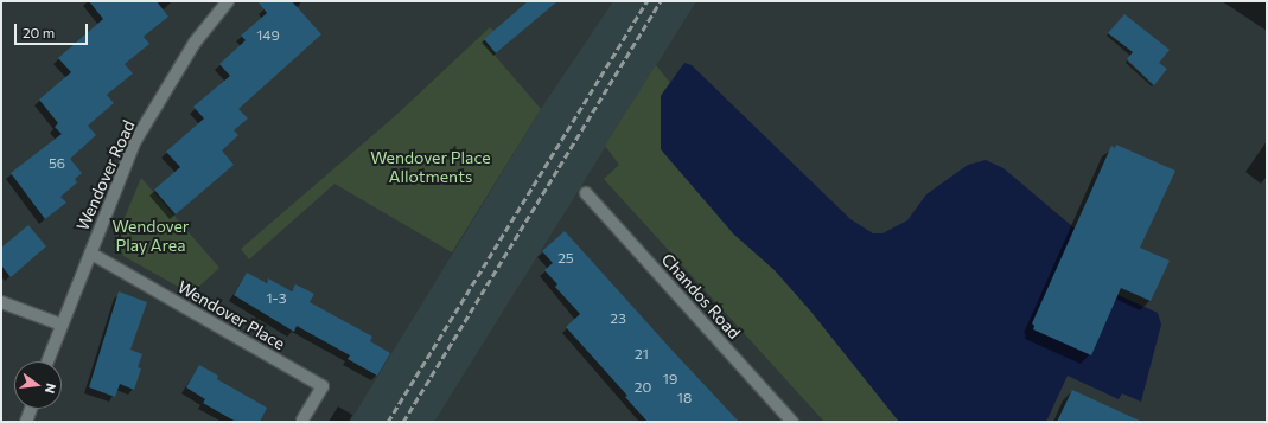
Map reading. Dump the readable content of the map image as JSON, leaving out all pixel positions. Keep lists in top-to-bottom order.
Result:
{
  "streets": {
    "street": ["Wendover Road", "Chandos Road", "Wendover Place"]
  },
  "crossings": [
    ["Wendover Road", "Wendover Place"]
  ],
  "parks": ["Wendover Place Allotments", "Wendover Play Area"],
  "house_numbers": [
    "149",
    "56",
    "25",
    "1-3",
    "23",
    "21",
    "19",
    "20",
    "18"
  ],
  "scale_bar": "20 m",
  "north": "right"
}
